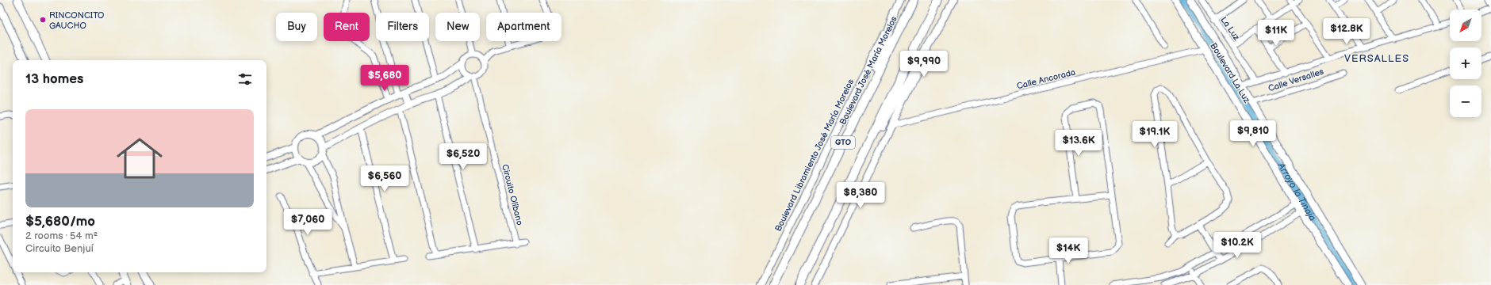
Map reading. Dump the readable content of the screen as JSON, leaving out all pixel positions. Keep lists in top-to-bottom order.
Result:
{
  "streets": {
    "main road": ["Boulevard José María Morelos", "Boulevard La Luz", "GTO"],
    "street": [
      "La Luz",
      "Calle Ancorada",
      "Calle Versalles",
      "Boulevard Libramiento José María Morelos",
      "Circuito Olíbano"
    ]
  },
  "crossings": [
    ["Boulevard La Luz", "Calle Ancorada"],
    ["Boulevard La Luz", "Calle Versalles"]
  ],
  "districts": ["VERSALLES"],
  "water": ["Arroyo la Tinaja"],
  "places": ["RINCONCITO GAUCHO"],
  "north": "bottom left",
  "page": {
    "map_buttons": ["+", "−"],
    "chip": [
      "Buy",
      "Rent",
      "Filters",
      "New",
      "Apartment"
    ],
    "price": [
      "$12.8K",
      "$11K",
      "$9,990",
      "$5,680",
      "$9,810",
      "$19.1K",
      "$13.6K",
      "$6,520",
      "$6,560",
      "$8,380",
      "$7,060",
      "$10.2K",
      "$14K"
    ],
    "heading": "13 homes",
    "list": [
      {
        "name": "$5,680/mo",
        "note": "2 rooms · 54 m² · Circuito Benjuí"
      }
    ]
  }
}
